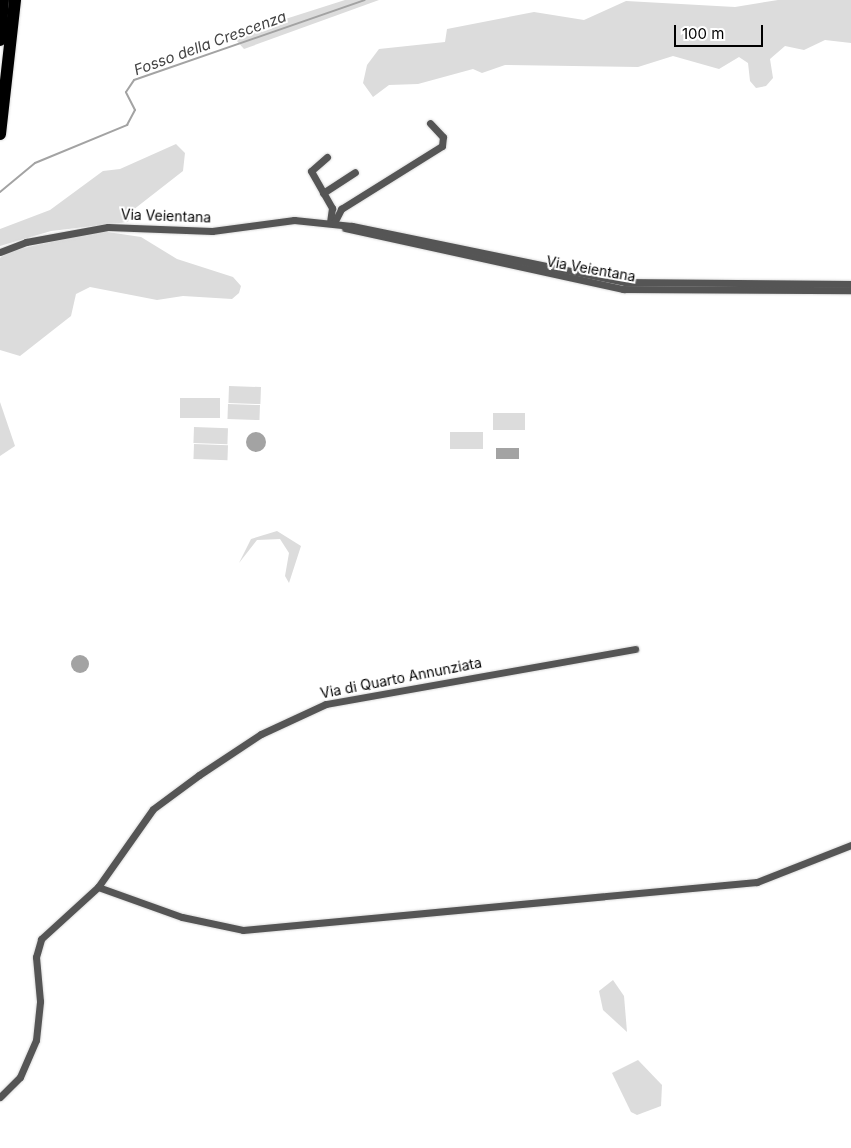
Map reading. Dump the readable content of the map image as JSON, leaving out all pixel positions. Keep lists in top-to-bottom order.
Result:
{
  "streets": {
    "street": ["Via Veientana", "Via di Quarto Annunziata"]
  },
  "water": ["Fosso della Crescenza"],
  "scale_bar": "100 m"
}
